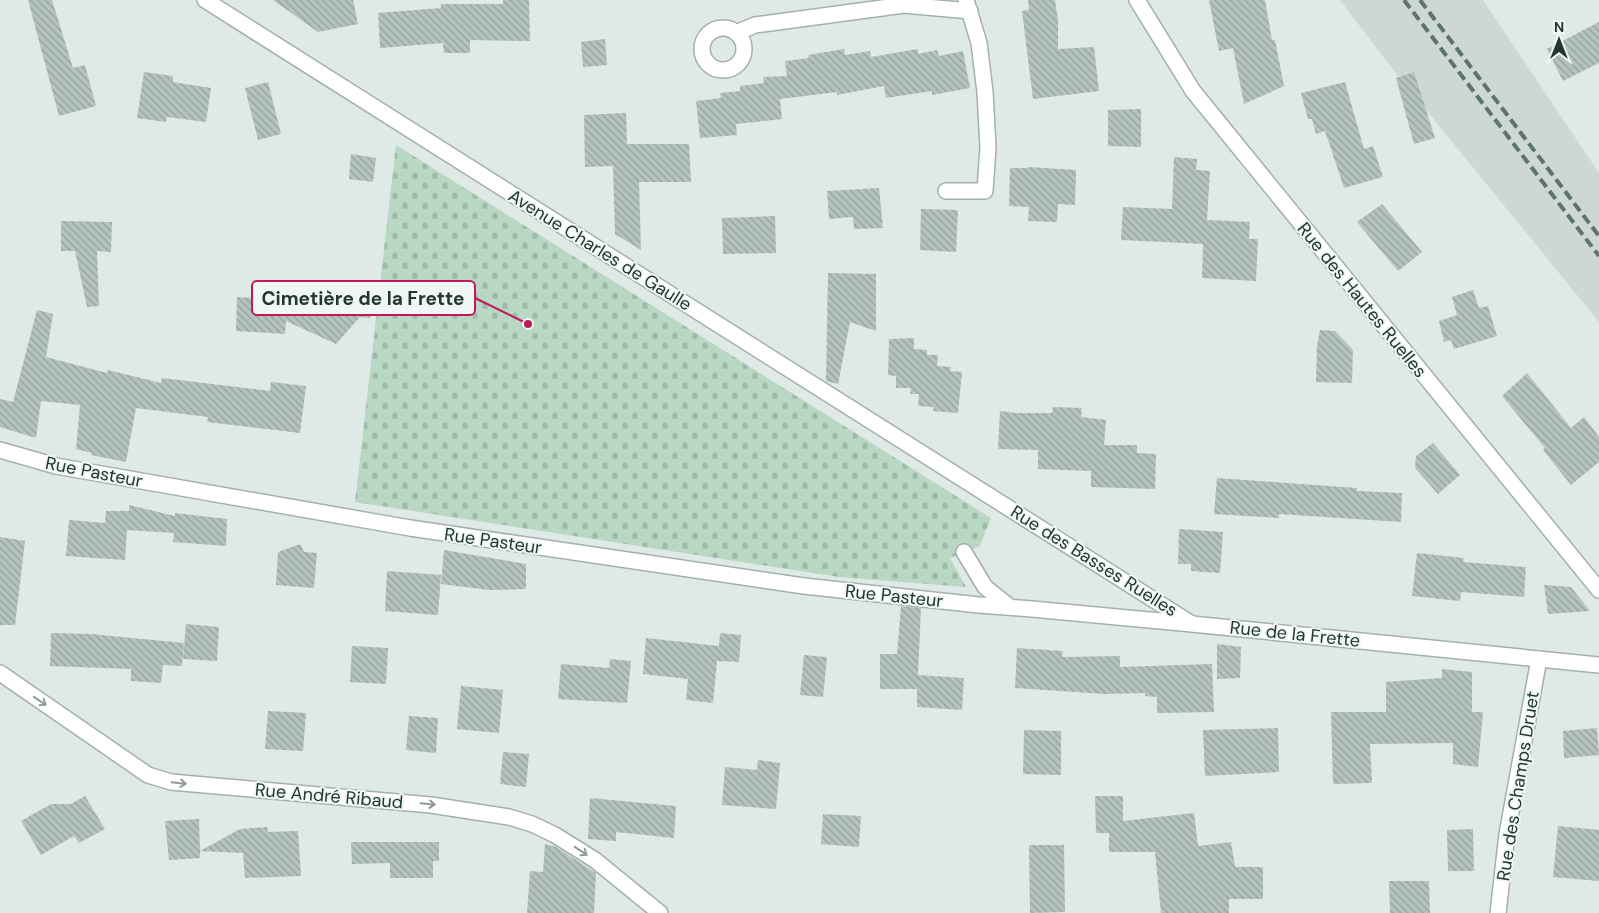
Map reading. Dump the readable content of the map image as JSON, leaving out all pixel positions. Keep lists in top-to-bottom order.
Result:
{
  "streets": {
    "street": [
      "Avenue Charles de Gaulle",
      "Rue des Hautes Ruelles",
      "Rue Pasteur",
      "Rue des Basses Ruelles",
      "Rue de la Frette",
      "Rue des Champs Druet",
      "Rue André Ribaud"
    ]
  },
  "crossings": [
    ["Avenue Charles de Gaulle", "Rue des Basses Ruelles"],
    ["Rue Pasteur", "Rue de la Frette"],
    ["Rue des Basses Ruelles", "Rue de la Frette"],
    ["Rue de la Frette", "Rue des Champs Druet"]
  ],
  "one_way": ["Rue André Ribaud"],
  "places": ["Cimetière de la Frette"],
  "north": "top"
}
